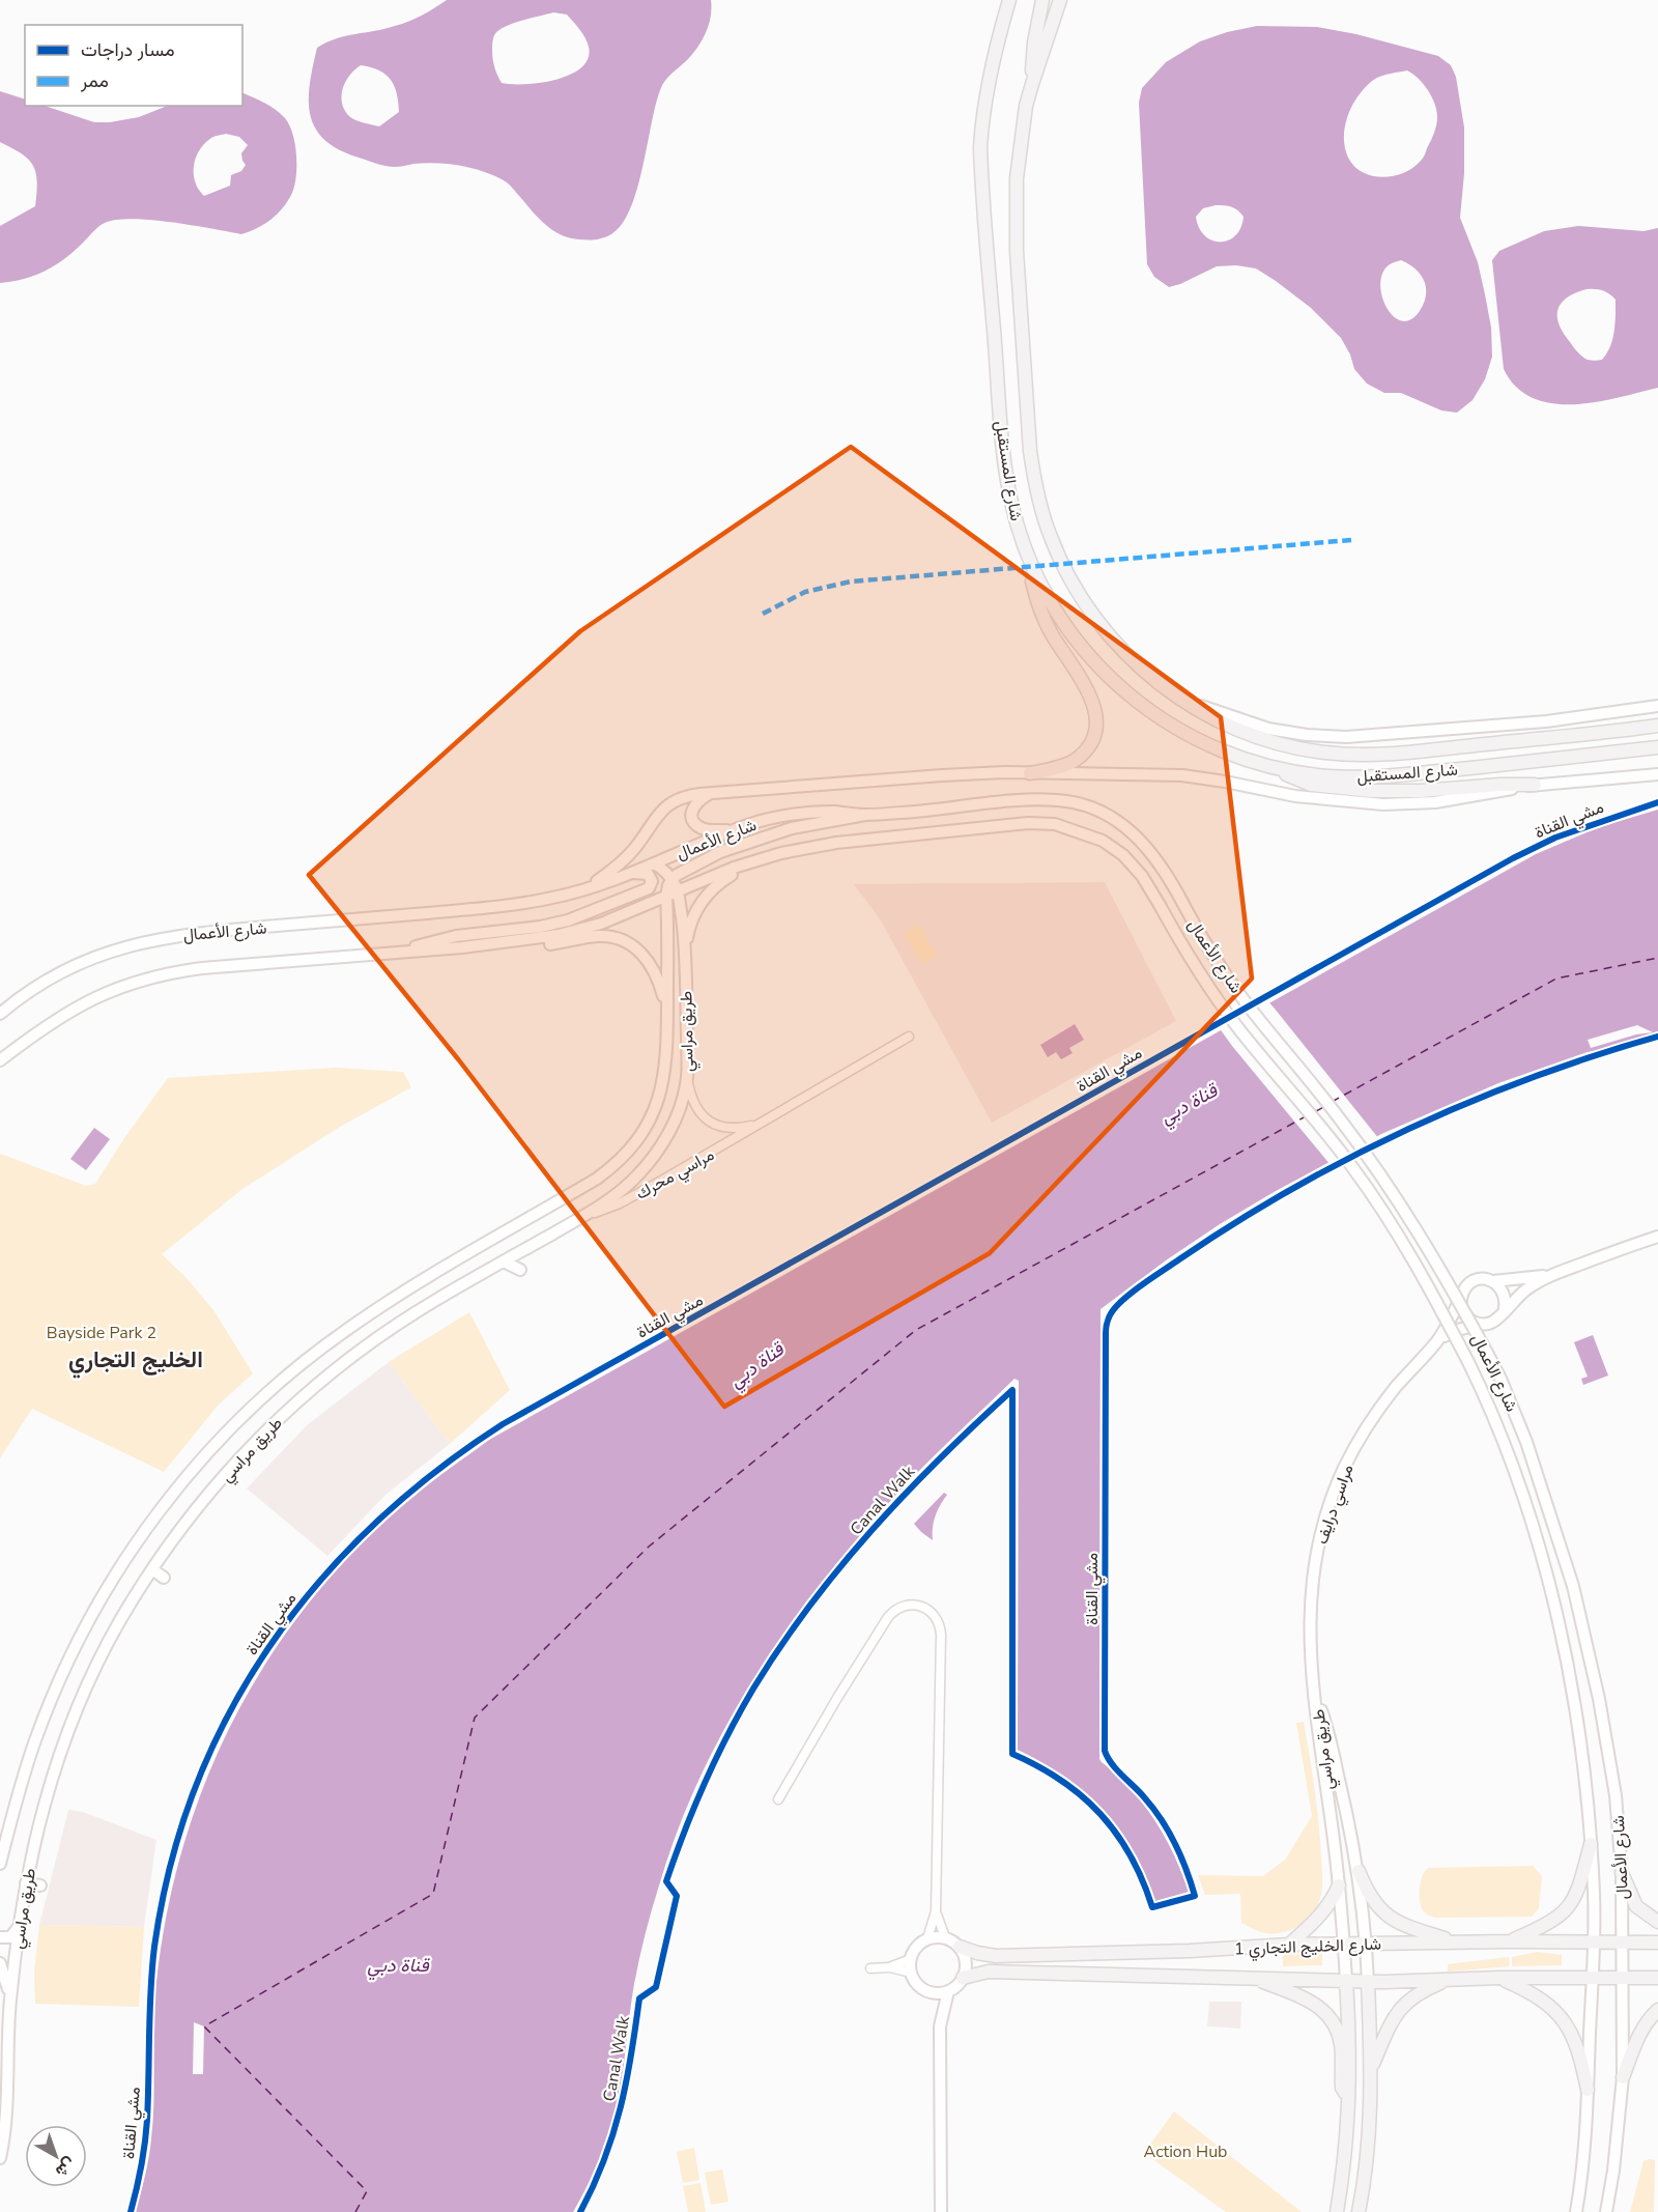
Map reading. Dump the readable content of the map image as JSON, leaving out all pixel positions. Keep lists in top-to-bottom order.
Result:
{
  "streets": {
    "main road": ["شارع المستقبل", "طريق مراسي", "شارع الخليج التجاري 1"],
    "street": ["شارع الأعمال", "مراسي محرك", "مراسي درايف"],
    "cycle path": ["مشي القناة", "Canal Walk"]
  },
  "crossings": [
    ["شارع الأعمال", "طريق مراسي"],
    ["شارع الأعمال", "شارع الخليج التجاري 1"],
    ["طريق مراسي", "مراسي محرك"],
    ["طريق مراسي", "مراسي درايف"],
    ["طريق مراسي", "شارع الخليج التجاري 1"]
  ],
  "districts": ["الخليج التجاري"],
  "water": ["قناة دبي"],
  "parks": ["Bayside Park 2", "Action Hub"],
  "legend": ["مسار دراجات", "ممر"],
  "north": "bottom right"
}
